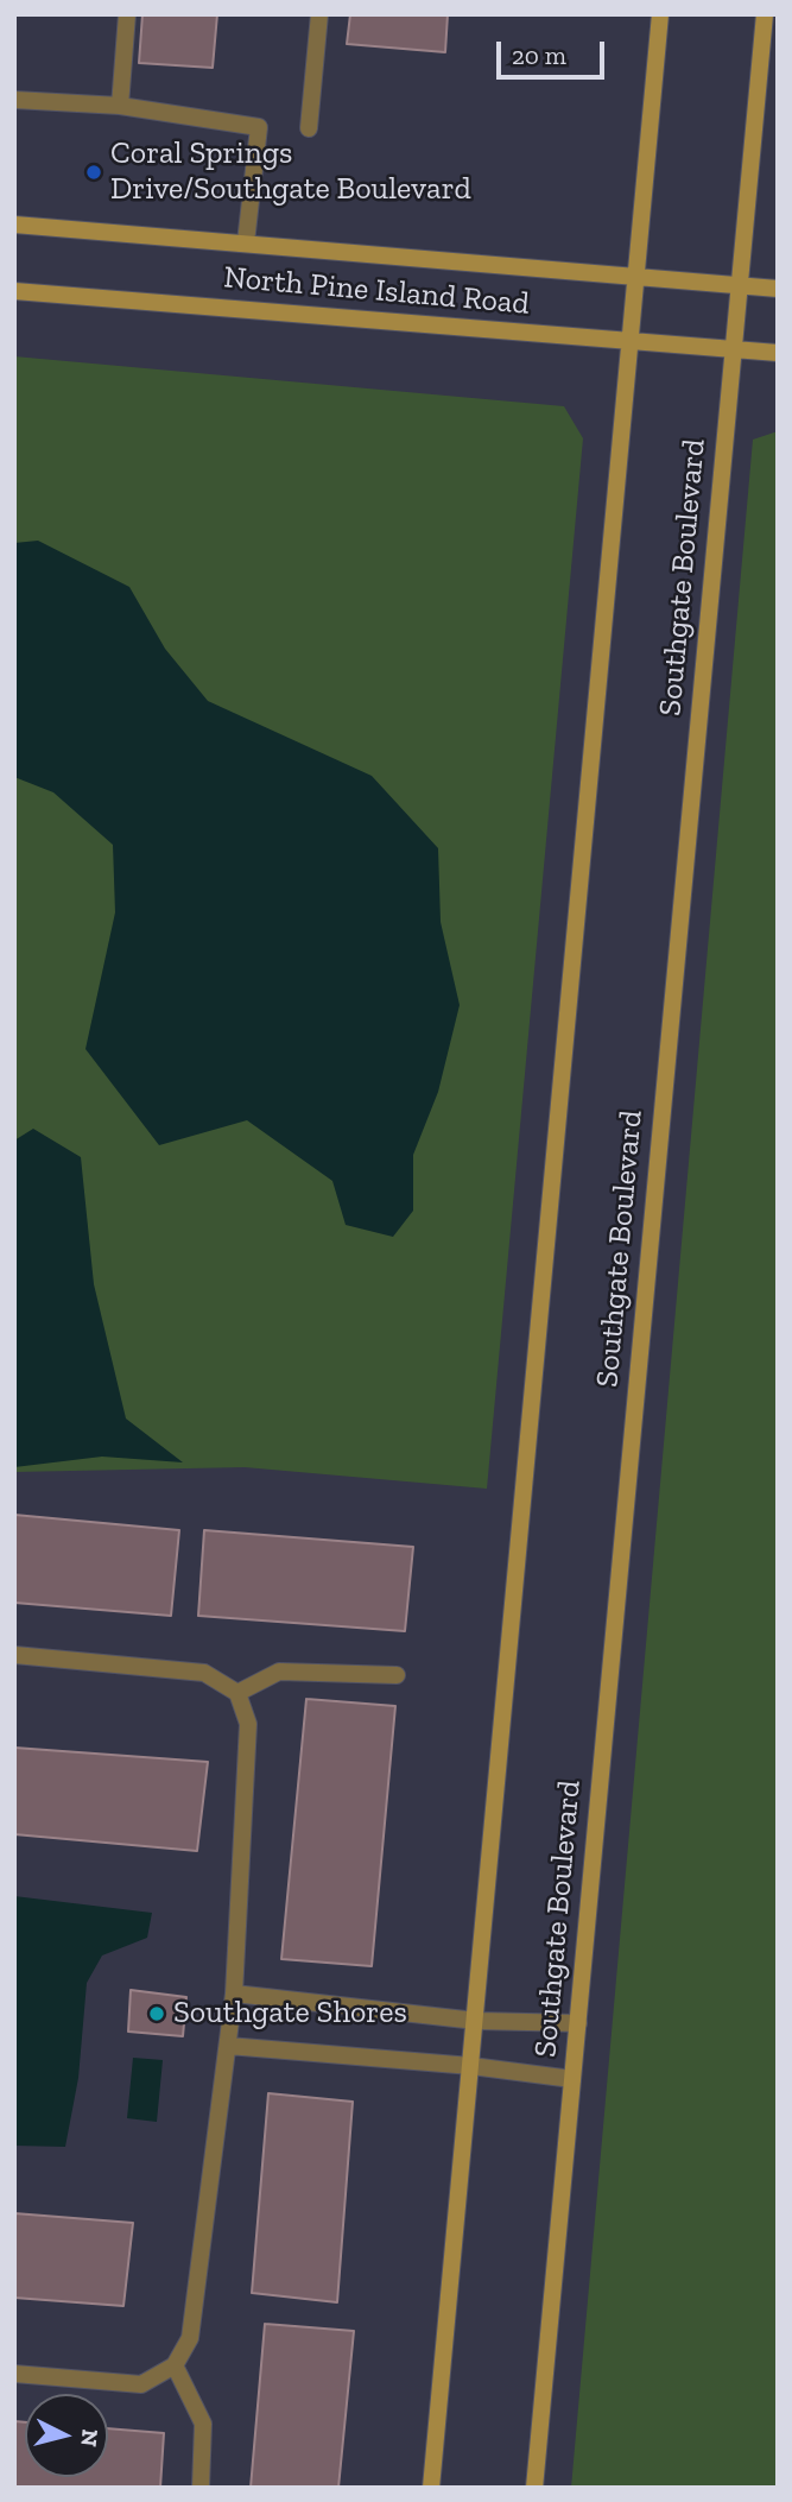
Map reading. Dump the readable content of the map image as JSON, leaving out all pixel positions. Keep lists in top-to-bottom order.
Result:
{
  "streets": {
    "main road": ["North Pine Island Road", "Southgate Boulevard"]
  },
  "crossings": [
    ["North Pine Island Road", "Southgate Boulevard"]
  ],
  "places": ["Coral Springs Drive/Southgate Boulevard", "Southgate Shores"],
  "scale_bar": "20 m",
  "north": "right"
}
